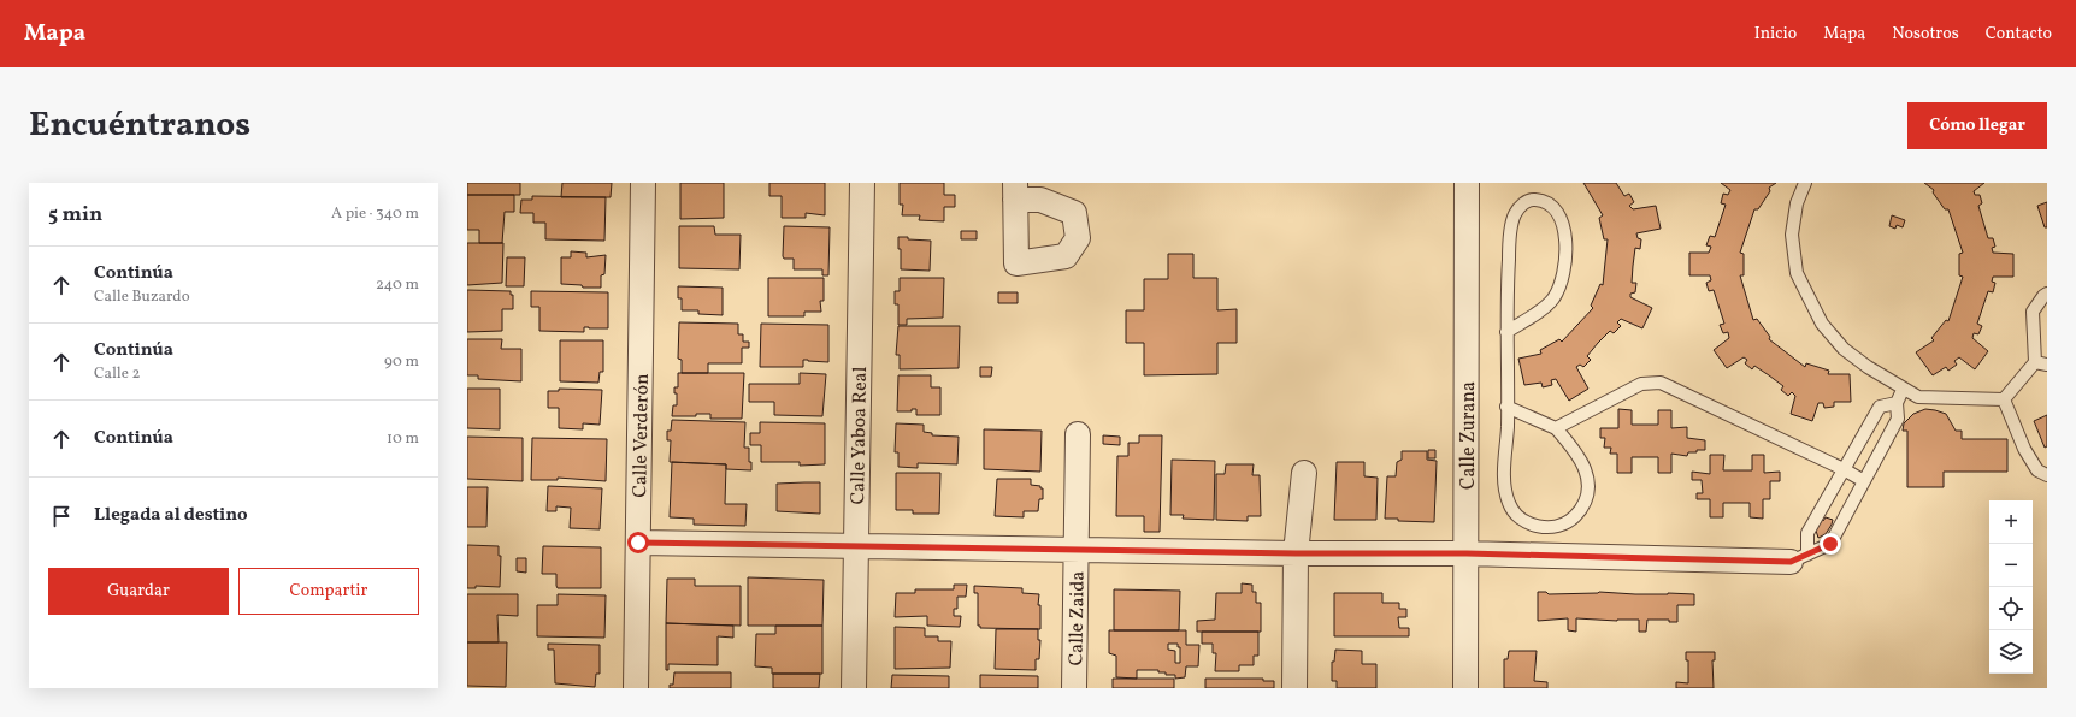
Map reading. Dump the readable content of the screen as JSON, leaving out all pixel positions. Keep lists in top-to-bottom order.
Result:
{
  "streets": {
    "street": [
      "Calle Verderón",
      "Calle Yaboa Real",
      "Calle Zurana",
      "Calle Zaida"
    ]
  },
  "page": {
    "header": "Mapa",
    "nav": [
      "Inicio",
      "Mapa",
      "Nosotros",
      "Contacto"
    ],
    "title": "Encuéntranos",
    "buttons": [
      "Cómo llegar",
      ["Guardar", "Compartir"]
    ],
    "heading": ["5 min", "A pie · 340 m"],
    "list": [
      ["Continúa", "Calle Buzardo", "240 m"],
      ["Continúa", "Calle 2", "90 m"],
      ["Continúa", "10 m"],
      "Llegada al destino"
    ],
    "map_buttons": ["+", "−"]
  }
}
